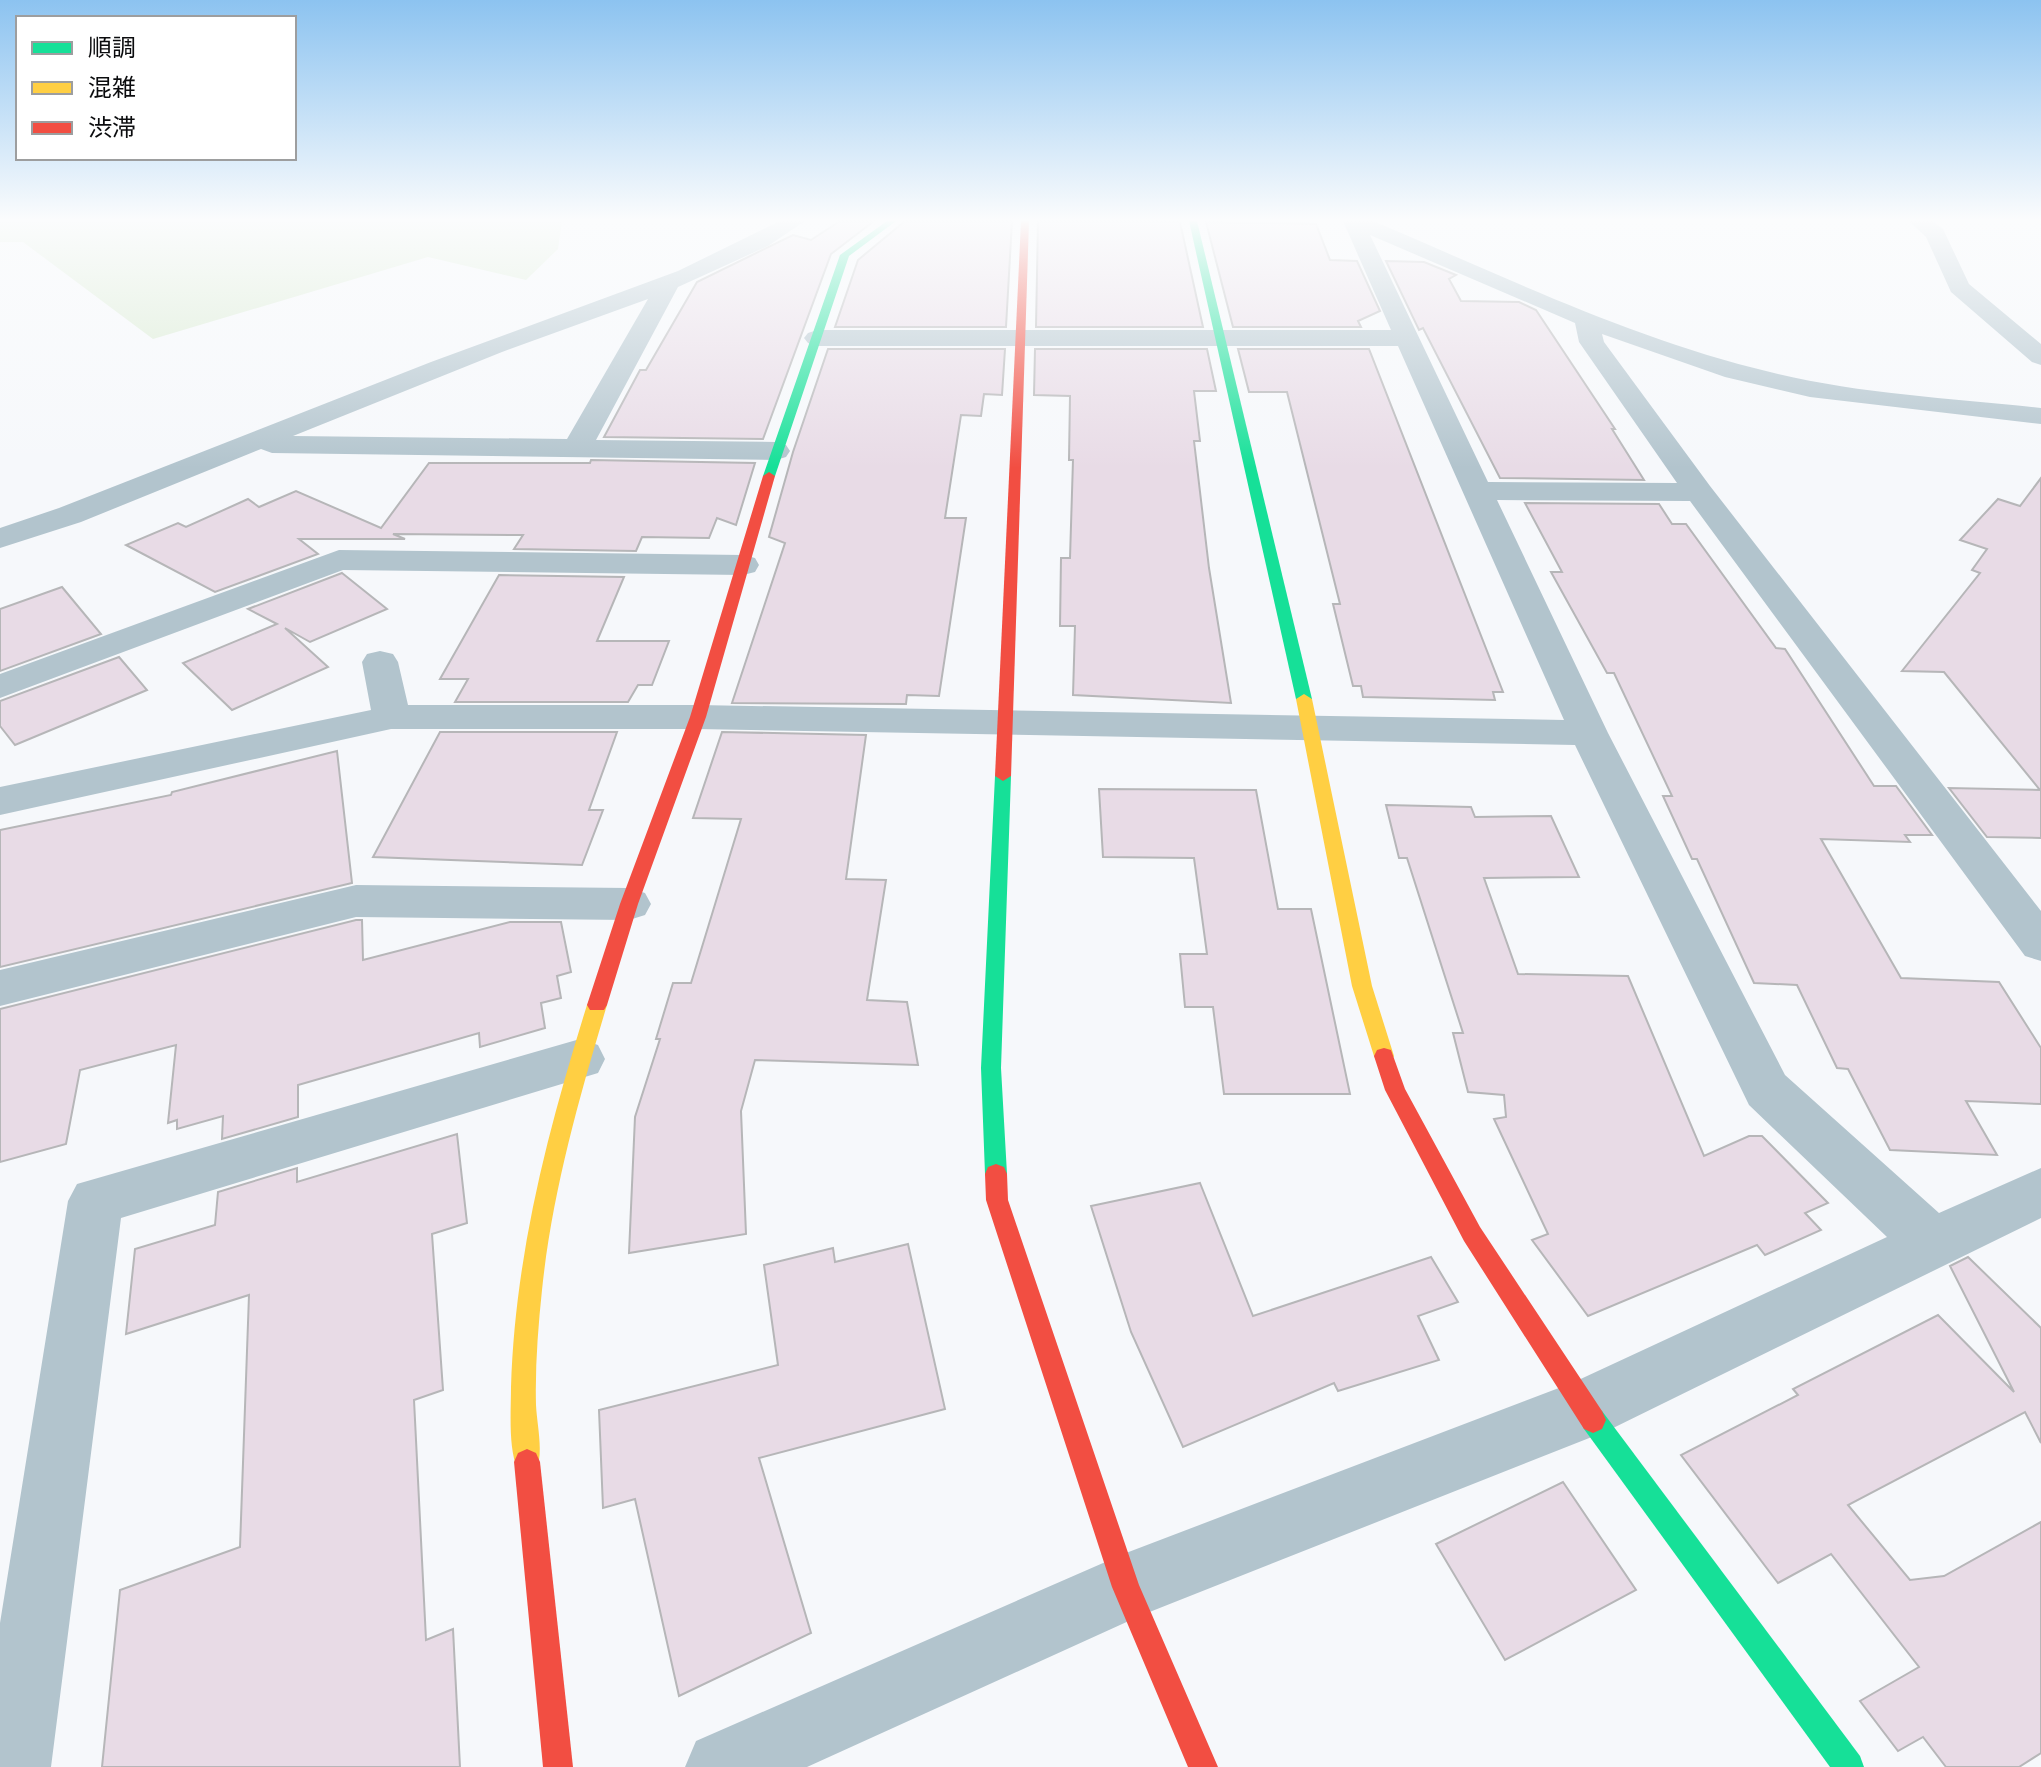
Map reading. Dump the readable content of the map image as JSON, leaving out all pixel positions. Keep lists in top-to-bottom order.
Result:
{
  "legend": ["順調", "混雑", "渋滞"]
}
